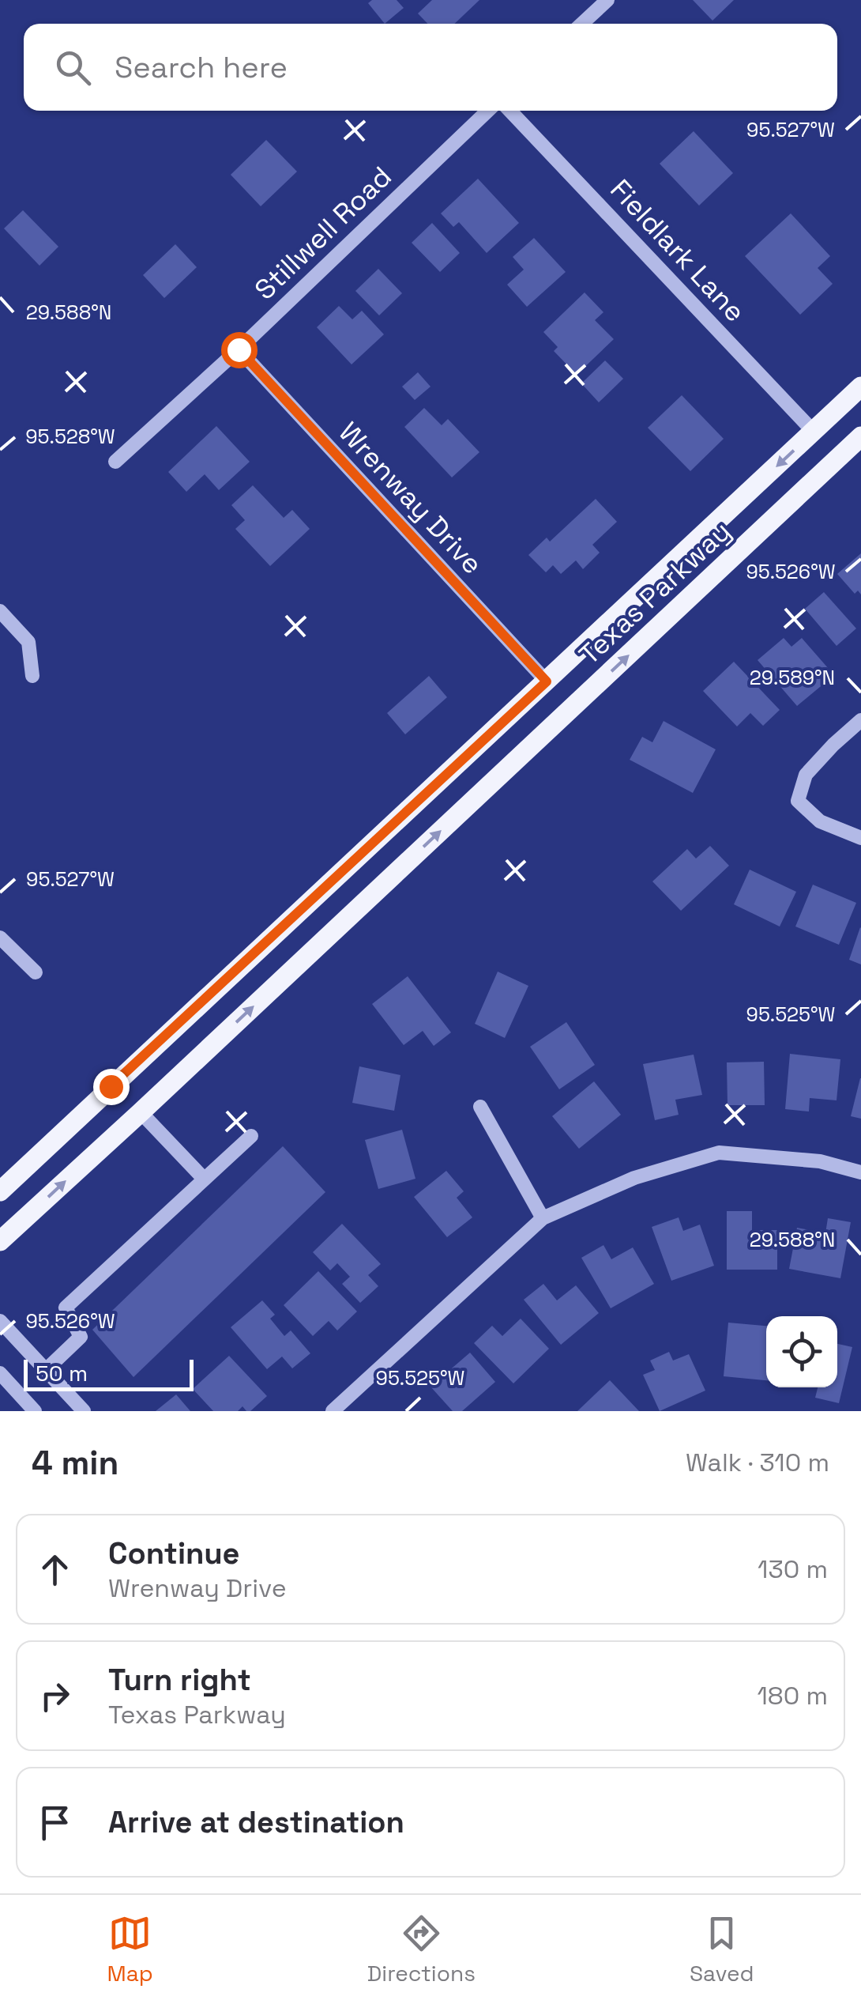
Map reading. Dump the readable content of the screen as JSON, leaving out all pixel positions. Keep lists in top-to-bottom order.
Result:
{
  "streets": {
    "main road": ["Texas Parkway"],
    "street": ["Stillwell Road", "Fieldlark Lane", "Wrenway Drive"]
  },
  "crossings": [
    ["Stillwell Road", "Wrenway Drive"],
    ["Fieldlark Lane", "Texas Parkway"],
    ["Wrenway Drive", "Texas Parkway"]
  ],
  "scale_bar": "50 m",
  "page": {
    "search": "Search here",
    "scale": "50 m",
    "heading": ["4 min", "Walk · 310 m"],
    "list": [
      ["Continue", "Wrenway Drive", "130 m"],
      ["Turn right", "Texas Parkway", "180 m"],
      "Arrive at destination"
    ],
    "nav": ["Map", "Directions", "Saved"]
  },
  "coordinates": [
    "95.527°W",
    "29.588°N",
    "95.528°W",
    "95.526°W",
    "29.589°N",
    "95.525°W"
  ]
}
